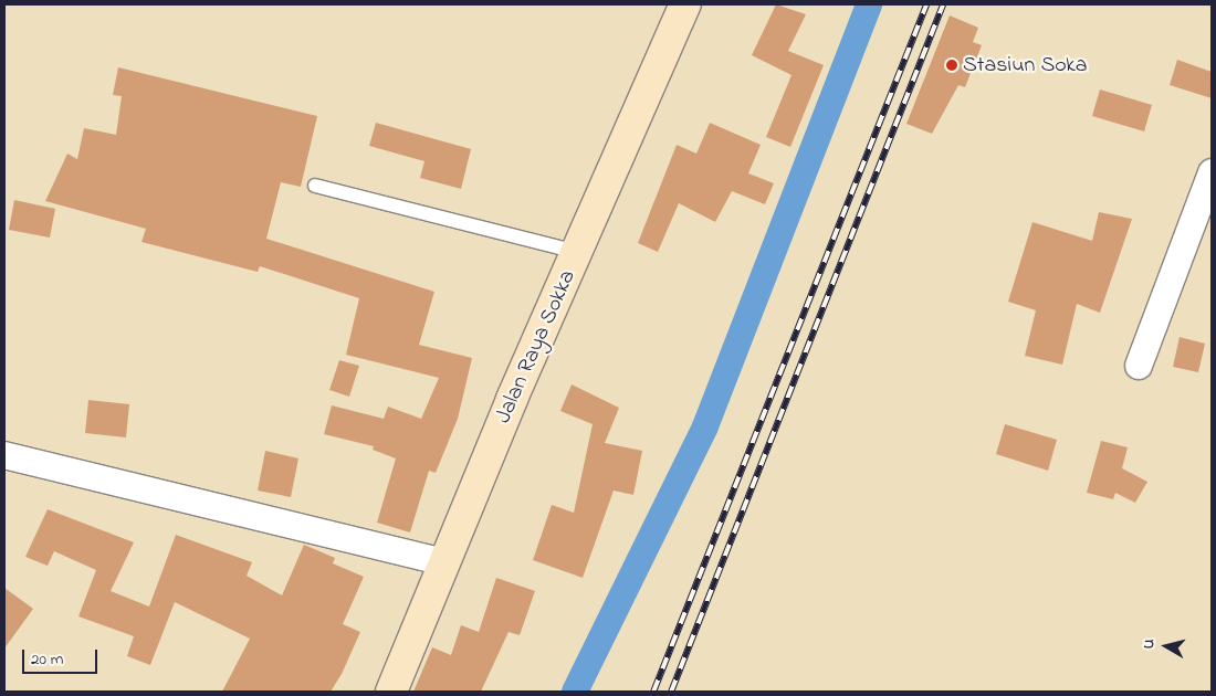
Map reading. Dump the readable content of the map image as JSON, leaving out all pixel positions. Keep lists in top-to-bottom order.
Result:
{
  "streets": {
    "main road": ["Jalan Raya Sokka"]
  },
  "places": ["Stasiun Soka"],
  "scale_bar": "20 m",
  "north": "left"
}
